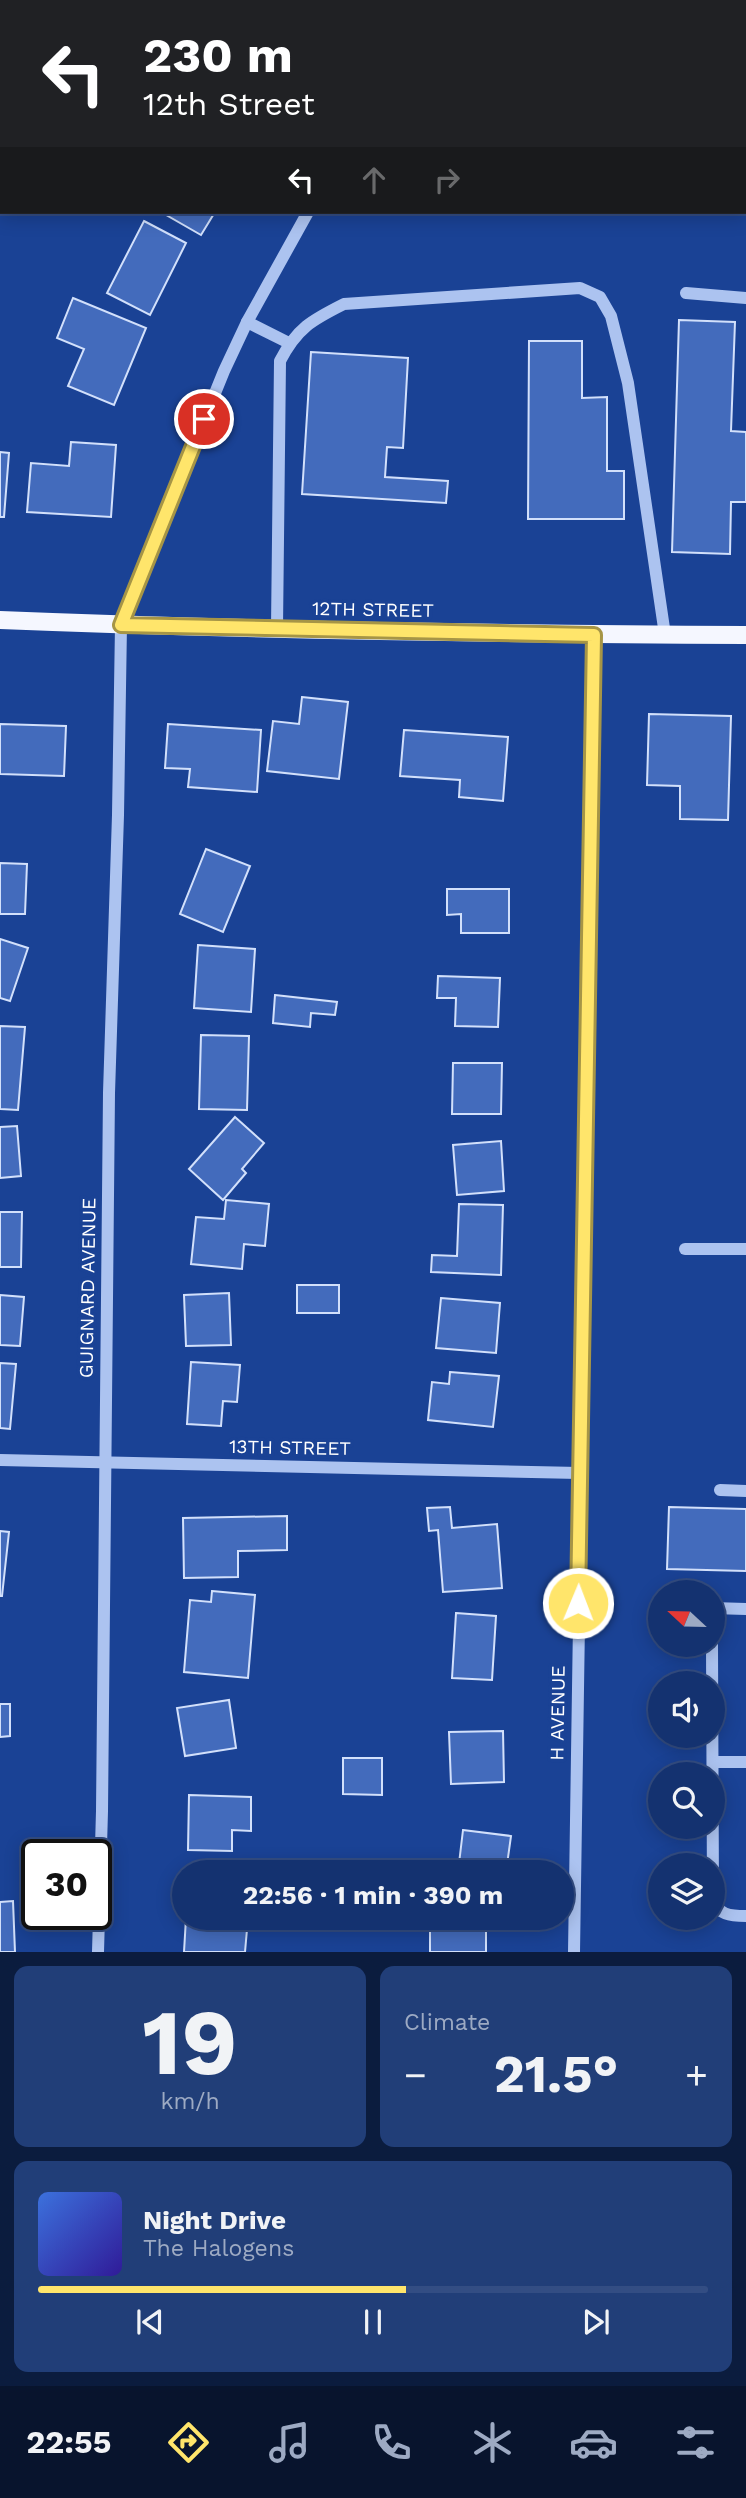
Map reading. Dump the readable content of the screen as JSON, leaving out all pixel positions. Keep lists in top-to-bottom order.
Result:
{
  "streets": {
    "main road": ["12TH STREET"],
    "street": ["GUIGNARD AVENUE", "13TH STREET", "H AVENUE"]
  },
  "crossings": [
    ["12TH STREET", "GUIGNARD AVENUE"],
    ["12TH STREET", "H AVENUE"],
    ["GUIGNARD AVENUE", "13TH STREET"],
    ["13TH STREET", "H AVENUE"]
  ],
  "north": "left",
  "page": {
    "turn": ["230 m", "12th Street"],
    "limit": "30",
    "trip": "22:56 · 1 min · 390 m",
    "tile": [
      ["19", "km/h"],
      "Climate"
    ],
    "heat": ["−", "21.5°", "+"],
    "song": ["Night Drive", "The Halogens"],
    "tabs": "22:55"
  }
}
